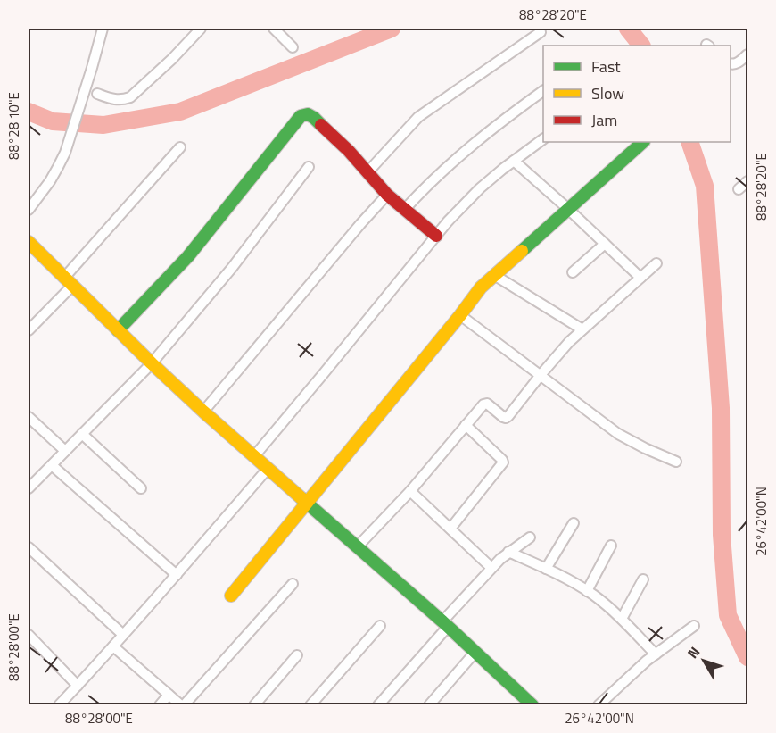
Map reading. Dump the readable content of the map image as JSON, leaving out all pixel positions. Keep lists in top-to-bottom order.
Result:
{
  "legend": ["Fast", "Slow", "Jam"],
  "north": "top left",
  "coordinates": [
    "88°28'20\"E",
    "88°28'10\"E",
    "26°42'00\"N",
    "88°28'00\"E"
  ]
}
